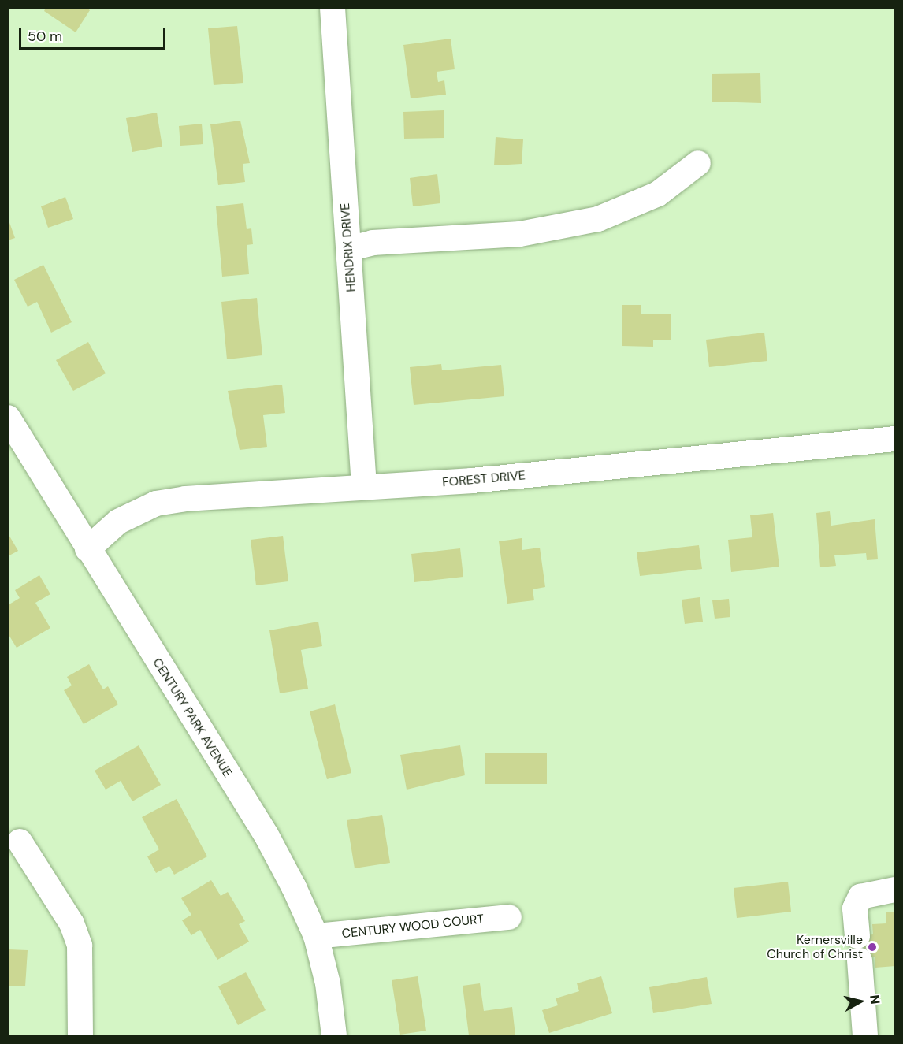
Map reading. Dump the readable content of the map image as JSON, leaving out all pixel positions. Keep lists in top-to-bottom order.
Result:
{
  "streets": {
    "street": [
      "HENDRIX DRIVE",
      "FOREST DRIVE",
      "CENTURY PARK AVENUE",
      "CENTURY WOOD COURT"
    ]
  },
  "crossings": [
    ["HENDRIX DRIVE", "FOREST DRIVE"],
    ["FOREST DRIVE", "CENTURY PARK AVENUE"],
    ["CENTURY PARK AVENUE", "CENTURY WOOD COURT"]
  ],
  "places": ["Kernersville Church of Christ"],
  "scale_bar": "50 m",
  "north": "right"
}
